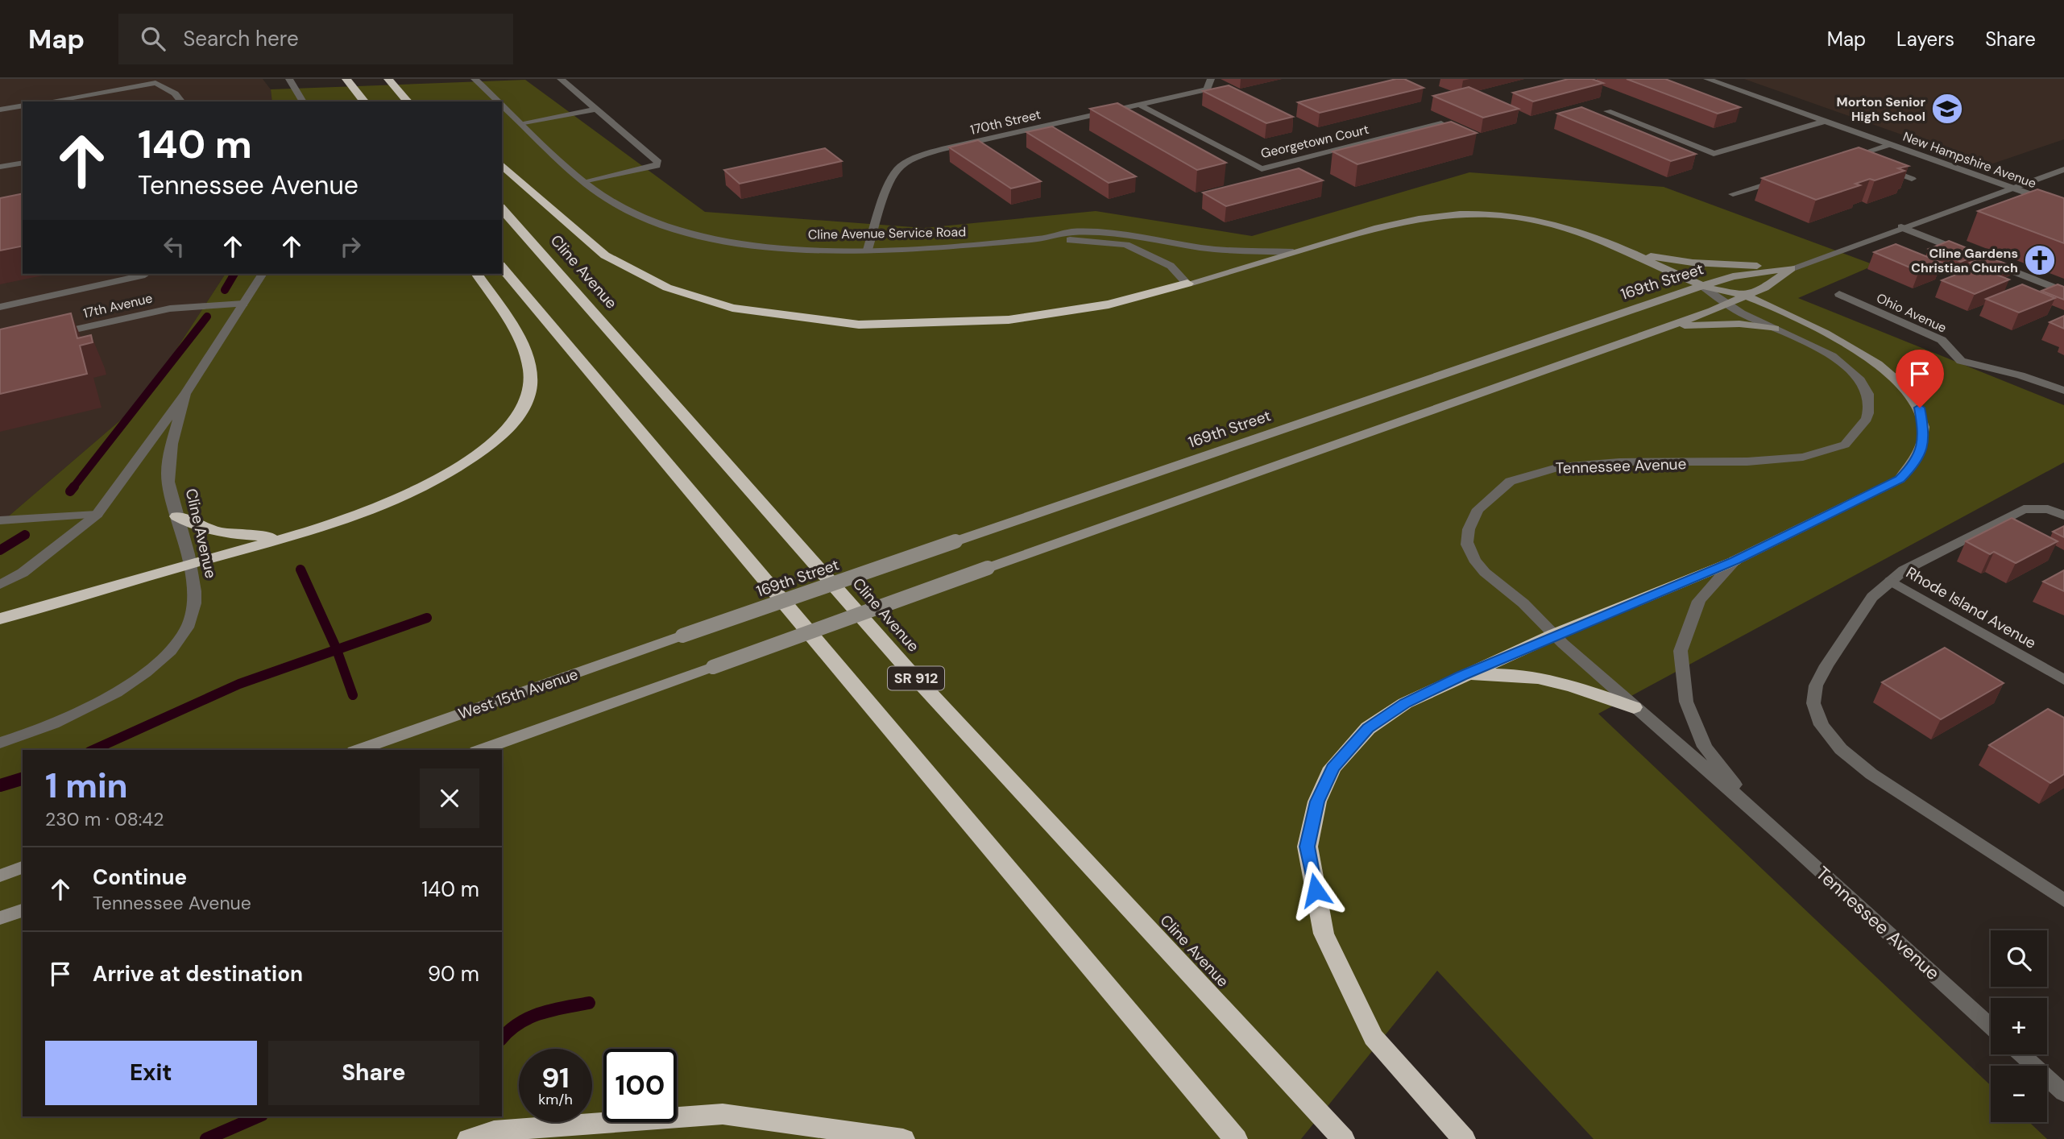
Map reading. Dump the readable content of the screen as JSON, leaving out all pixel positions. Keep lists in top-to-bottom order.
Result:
{
  "streets": {
    "highway": ["Cline Avenue", "SR 912"],
    "main road": [
      "Cline Avenue Service Road",
      "169th Street",
      "Tennessee Avenue",
      "West 15th Avenue"
    ],
    "street": [
      "170th Street",
      "Georgetown Court",
      "New Hampshire Avenue",
      "17th Avenue",
      "Ohio Avenue",
      "Rhode Island Avenue"
    ]
  },
  "crossings": [
    ["170th Street", "Georgetown Court"],
    ["170th Street", "Cline Avenue Service Road"],
    ["New Hampshire Avenue", "169th Street"],
    ["Cline Avenue Service Road", "169th Street"],
    ["Cline Avenue Service Road", "Tennessee Avenue"],
    ["Cline Avenue", "17th Avenue"],
    ["169th Street", "Tennessee Avenue"],
    ["169th Street", "West 15th Avenue"]
  ],
  "places": {
    "school or university": ["Morton Senior High School"],
    "church": ["Cline Gardens Christian Church"]
  },
  "page": {
    "header": "Map",
    "search": "Search here",
    "nav": ["Map", "Layers", "Share"],
    "turn": ["140 m", "Tennessee Avenue"],
    "heading": ["1 min", "230 m · 08:42"],
    "list": [
      {
        "name": "Continue",
        "note": "Tennessee Avenue",
        "value": "140 m"
      },
      {
        "name": "Arrive at destination",
        "value": "90 m"
      }
    ],
    "map_buttons": ["+", "−"],
    "buttons": ["Exit", "Share"],
    "speed": "91 km/h",
    "limit": "100"
  }
}
